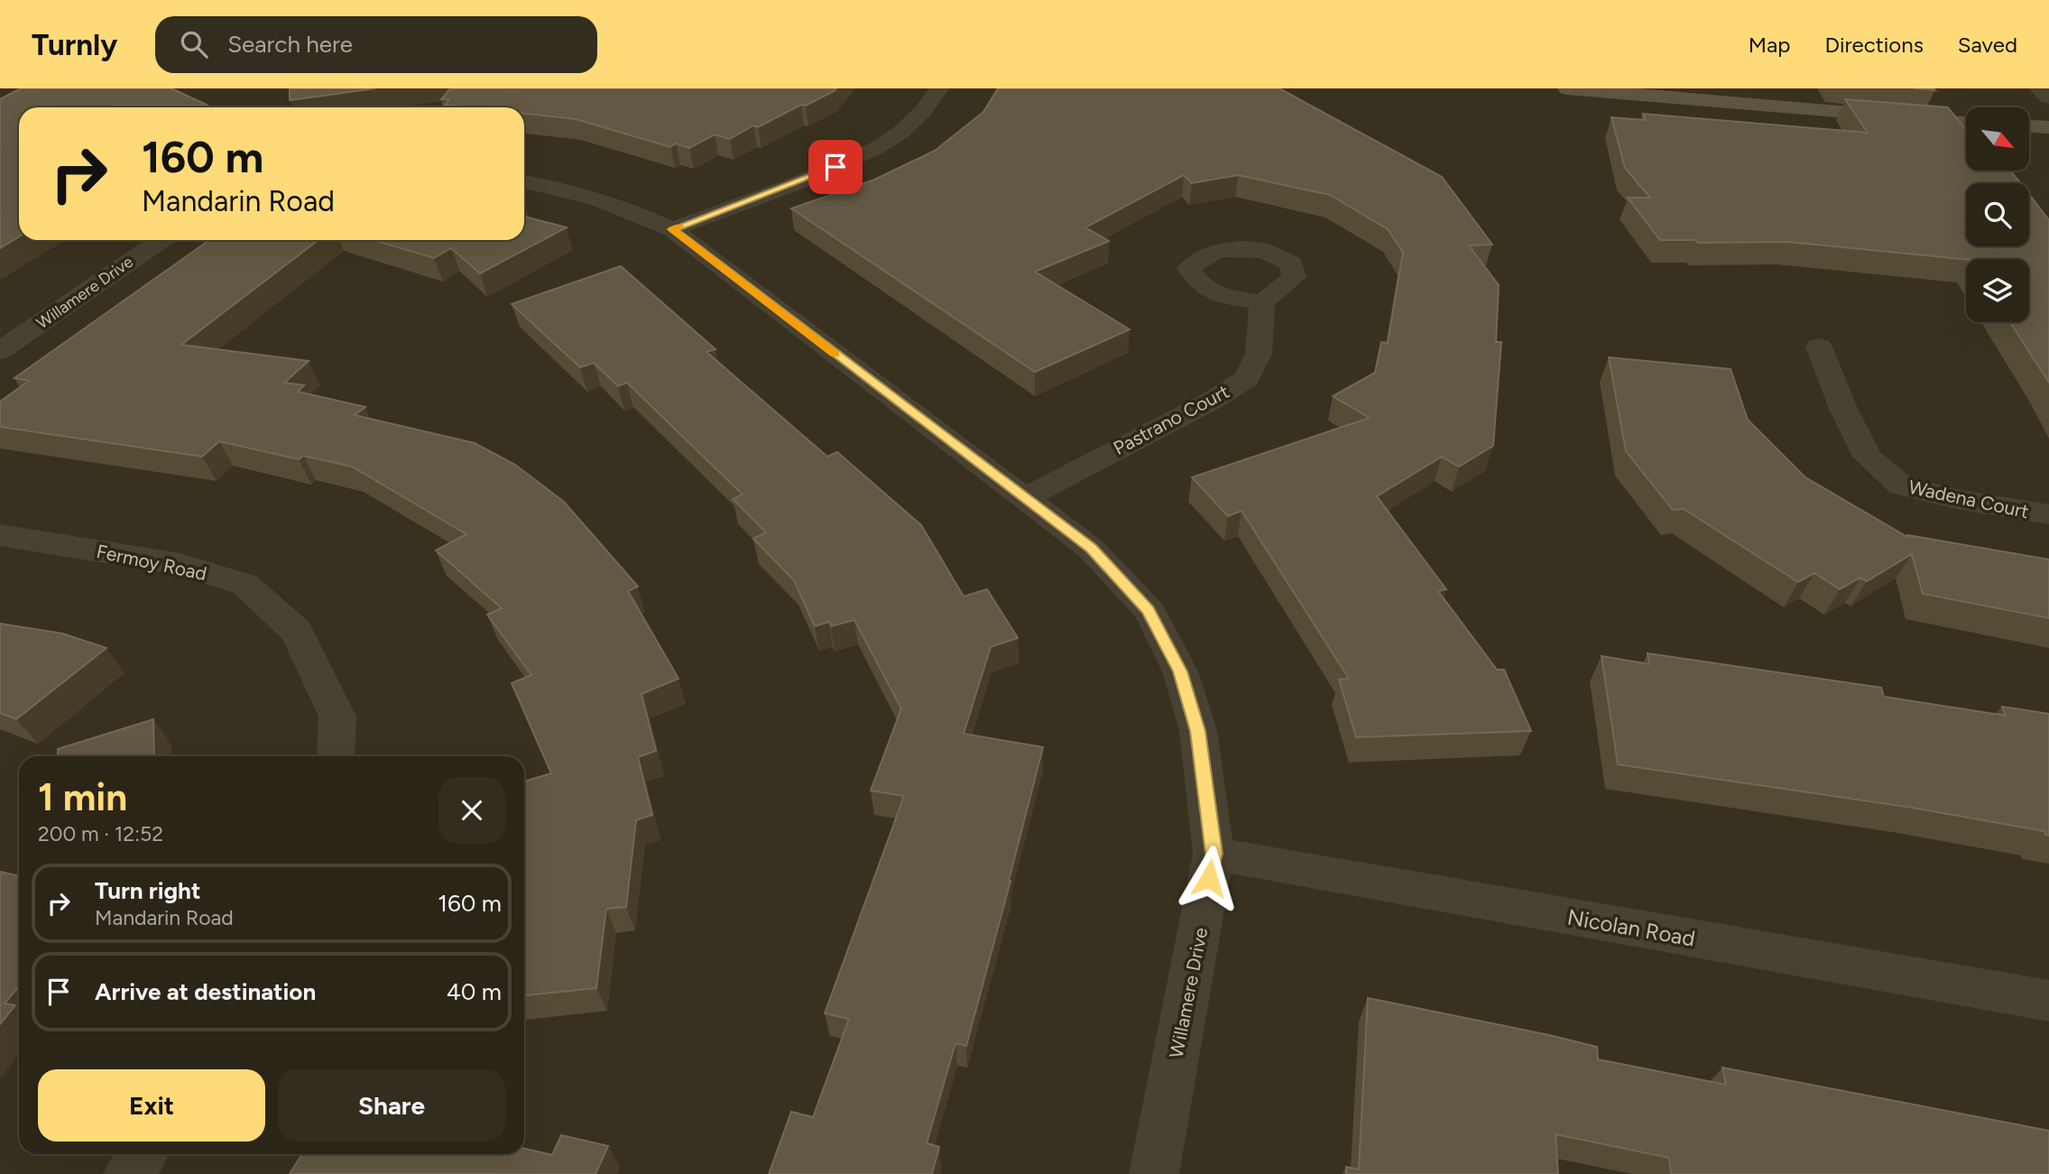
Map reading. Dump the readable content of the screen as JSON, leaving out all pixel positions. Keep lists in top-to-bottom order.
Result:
{
  "streets": {
    "street": [
      "Willamere Drive",
      "Pastrano Court",
      "Wadena Court",
      "Fermoy Road",
      "Nicolan Road"
    ]
  },
  "crossings": [
    ["Willamere Drive", "Pastrano Court"],
    ["Willamere Drive", "Nicolan Road"]
  ],
  "north": "bottom right",
  "page": {
    "header": "Turnly",
    "search": "Search here",
    "nav": ["Map", "Directions", "Saved"],
    "turn": ["160 m", "Mandarin Road"],
    "heading": ["1 min", "200 m · 12:52"],
    "list": [
      {
        "name": "Turn right",
        "note": "Mandarin Road",
        "value": "160 m"
      },
      {
        "name": "Arrive at destination",
        "value": "40 m"
      }
    ],
    "buttons": ["Exit", "Share"]
  }
}
